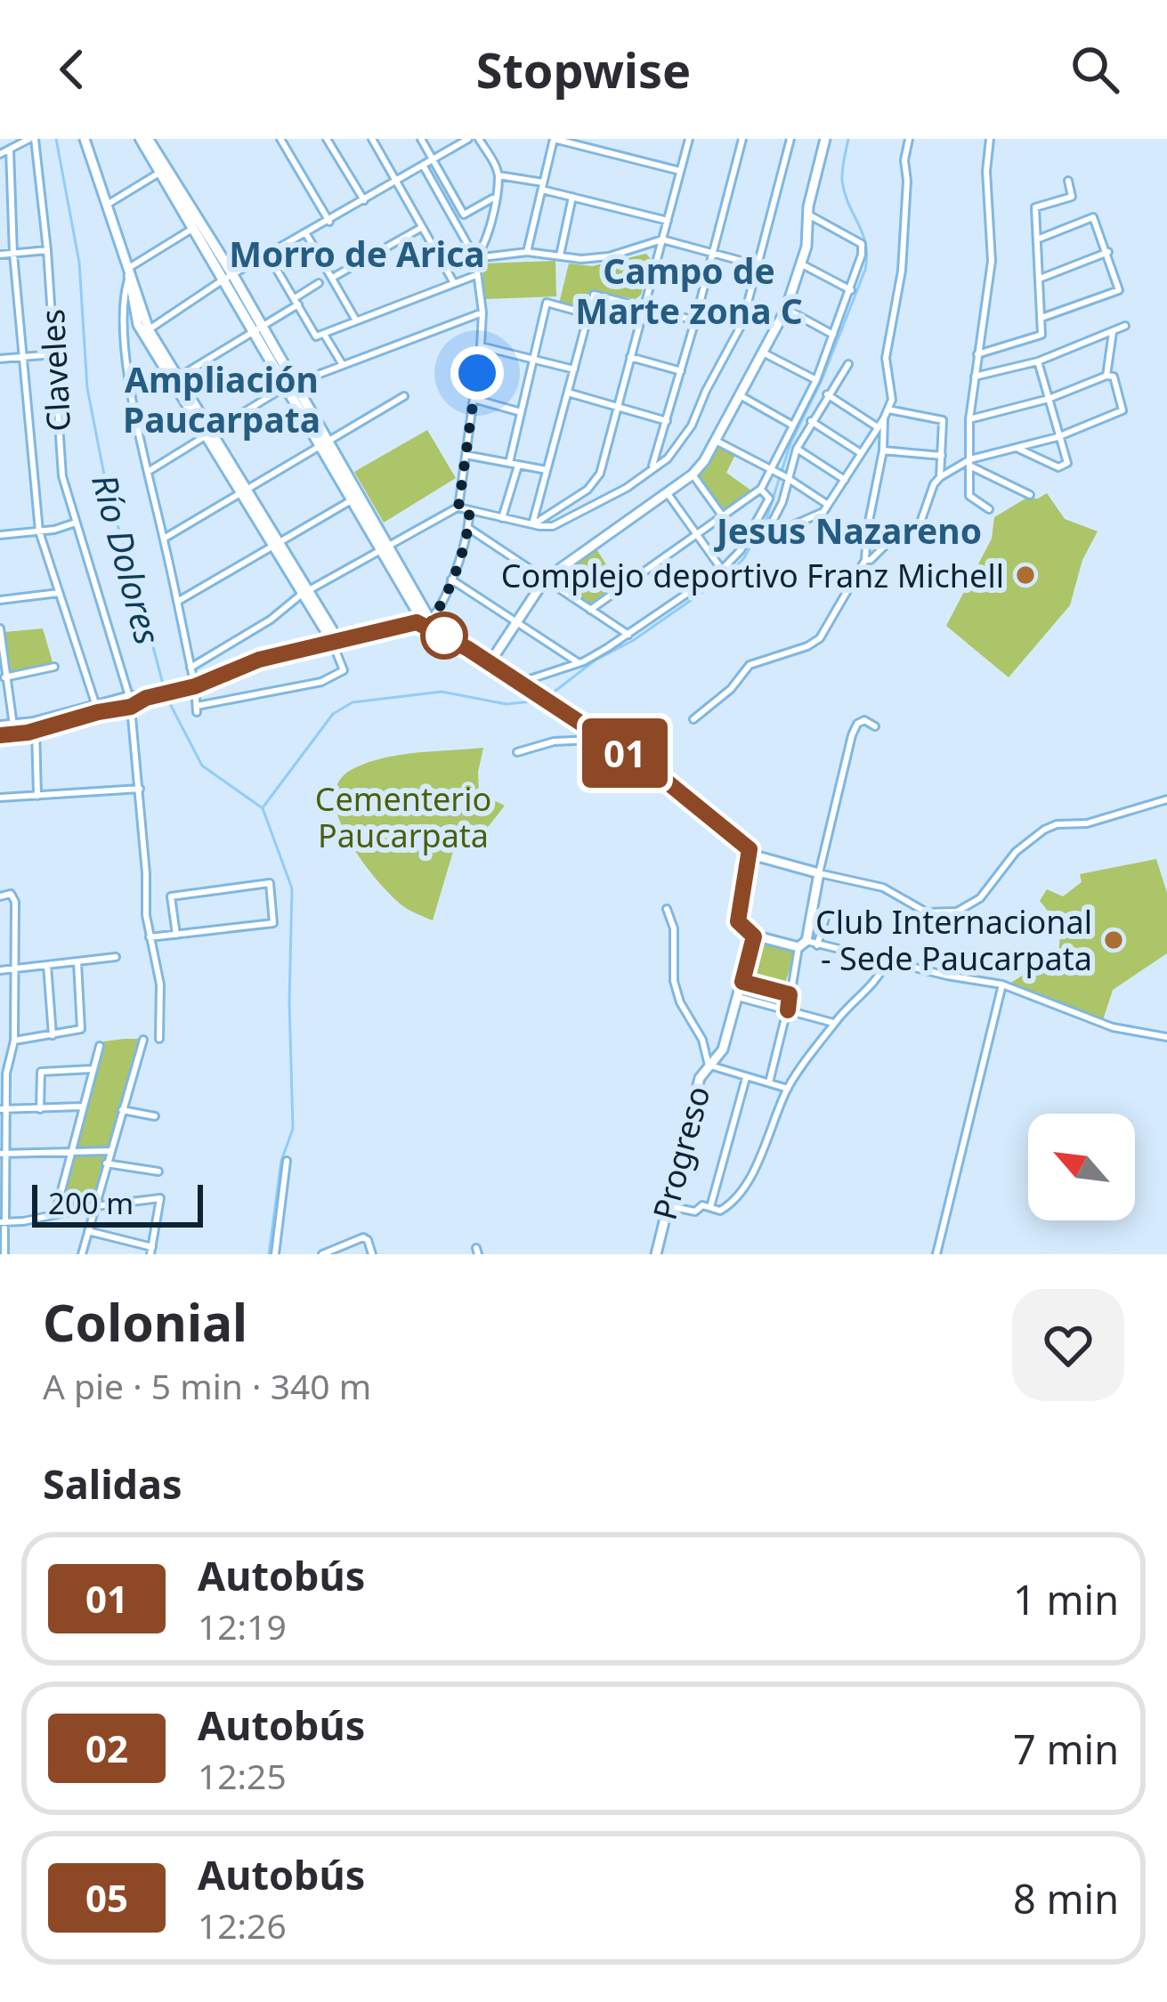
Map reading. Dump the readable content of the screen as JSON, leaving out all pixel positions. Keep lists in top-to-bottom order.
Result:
{
  "streets": {
    "street": ["Claveles", "Progreso"]
  },
  "districts": [
    "Morro de Arica",
    "Campo de Marte zona C",
    "Ampliación Paucarpata",
    "Jesus Nazareno"
  ],
  "water": ["Río Dolores"],
  "parks": ["Cementerio Paucarpata"],
  "places": ["Complejo deportivo Franz Michell", "Club Internacional - Sede Paucarpata"],
  "lines": ["bus line 01"],
  "scale_bar": "200 m",
  "north": "top left",
  "page": {
    "header": "Stopwise",
    "on_map": "01",
    "scale": "200 m",
    "heading": [
      ["Colonial", "A pie · 5 min · 340 m"],
      "Salidas"
    ],
    "list": [
      {
        "mark": "01",
        "name": "Autobús",
        "note": "12:19",
        "value": "1 min"
      },
      {
        "mark": "02",
        "name": "Autobús",
        "note": "12:25",
        "value": "7 min"
      },
      {
        "mark": "05",
        "name": "Autobús",
        "note": "12:26",
        "value": "8 min"
      }
    ]
  }
}
